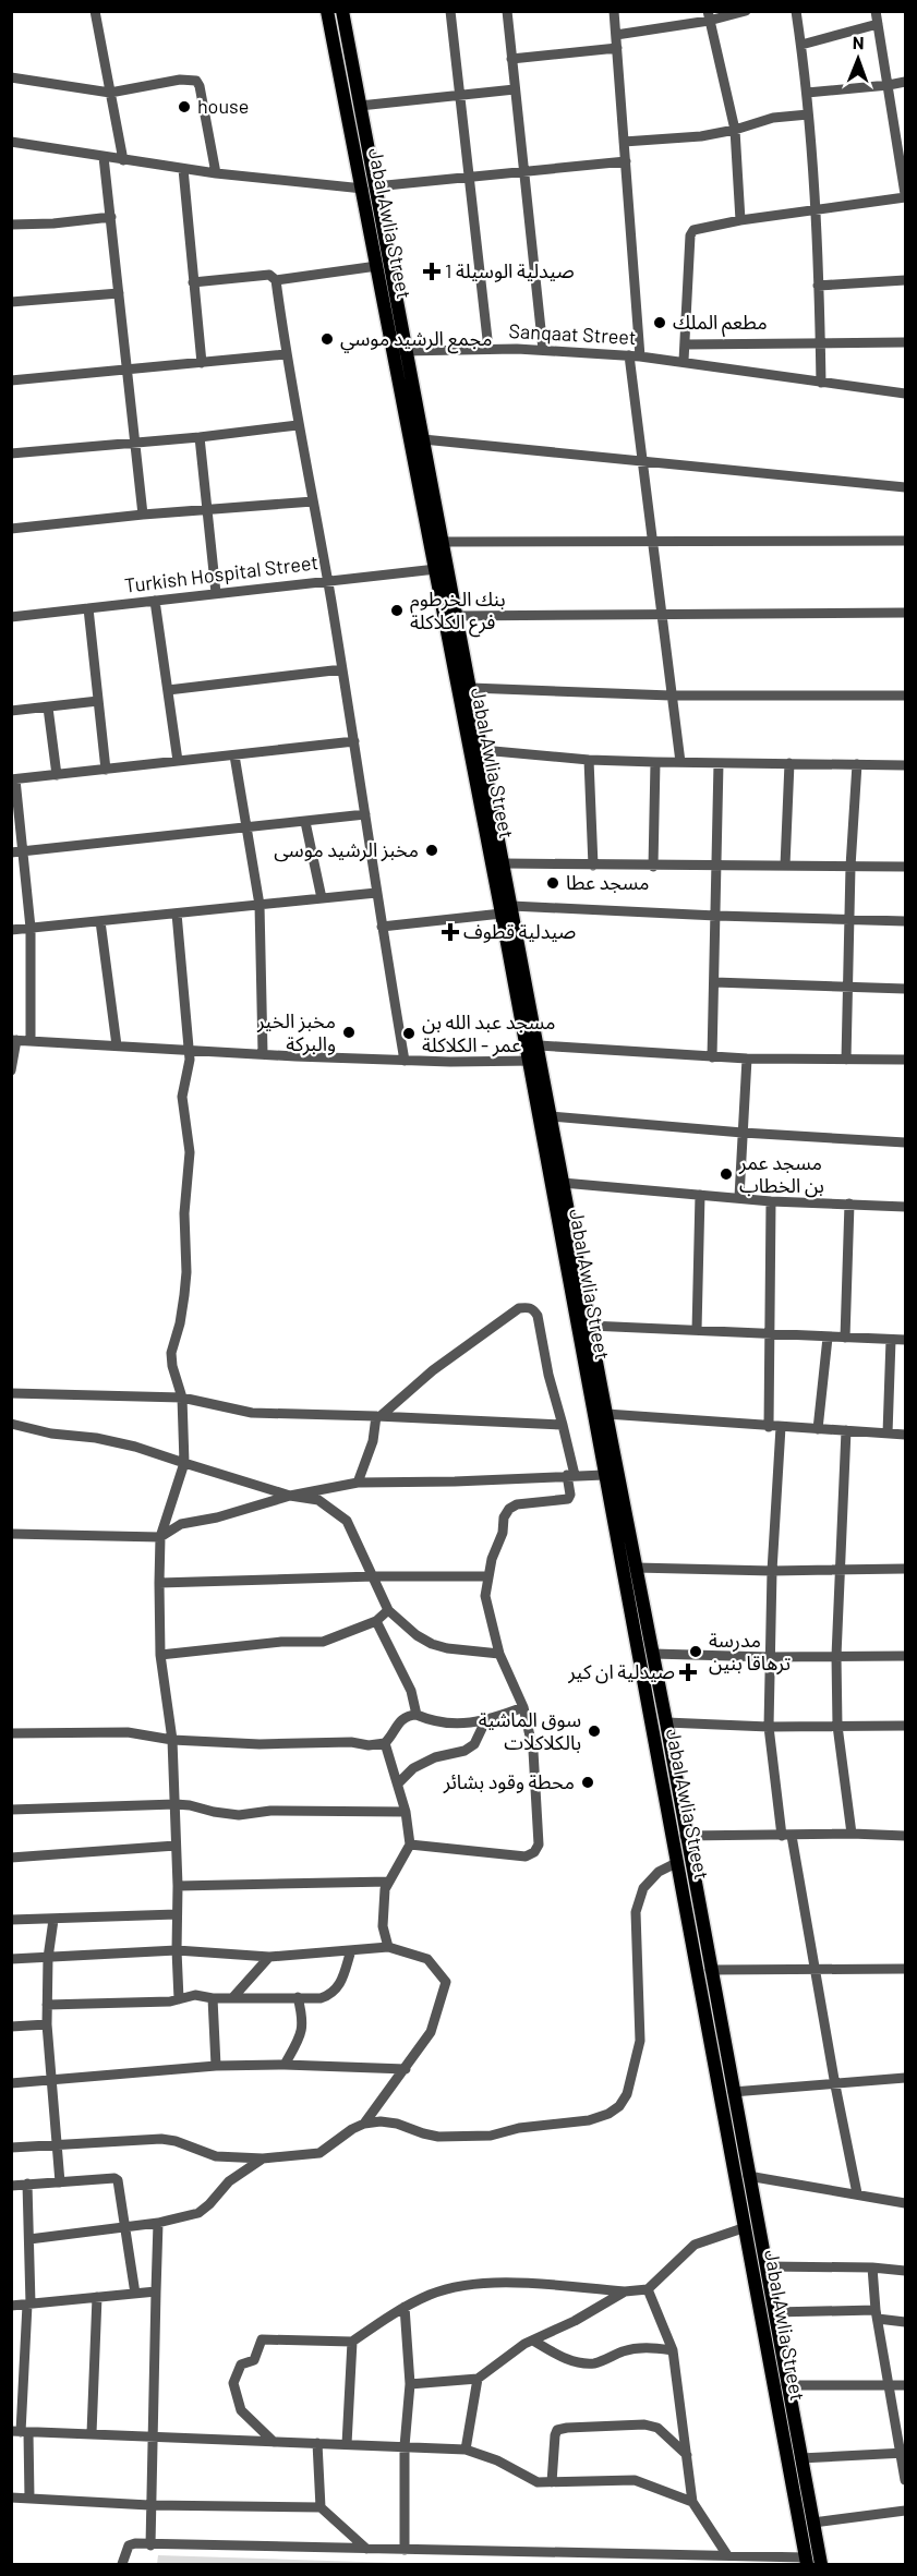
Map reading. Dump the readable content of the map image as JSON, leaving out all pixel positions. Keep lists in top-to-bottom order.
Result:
{
  "streets": {
    "main road": ["Jabal Awlia Street"],
    "street": ["Sanqaat Street", "Turkish Hospital Street"]
  },
  "crossings": [
    ["Jabal Awlia Street", "Sanqaat Street"],
    ["Jabal Awlia Street", "Turkish Hospital Street"]
  ],
  "places": {
    "other": [
      "house",
      "مطعم الملك",
      "مجمع الرشيد موسي",
      "بنك الخرطوم فرع الكلاكلة",
      "مخبز الرشيد موسى",
      "مسجد عطا",
      "مخبز الخير والبركة",
      "مسجد عبد الله بن عمر - الكلاكلة",
      "مسجد عمر بن الخطاب",
      "مدرسة ترهاقا بنين",
      "سوق الماشية بالكلاكلات",
      "محطة وقود بشائر"
    ],
    "health": ["صيدلية الوسيلة 1", "صيدلية قطوف", "صيدلية ان كير"]
  },
  "north": "top"
}
